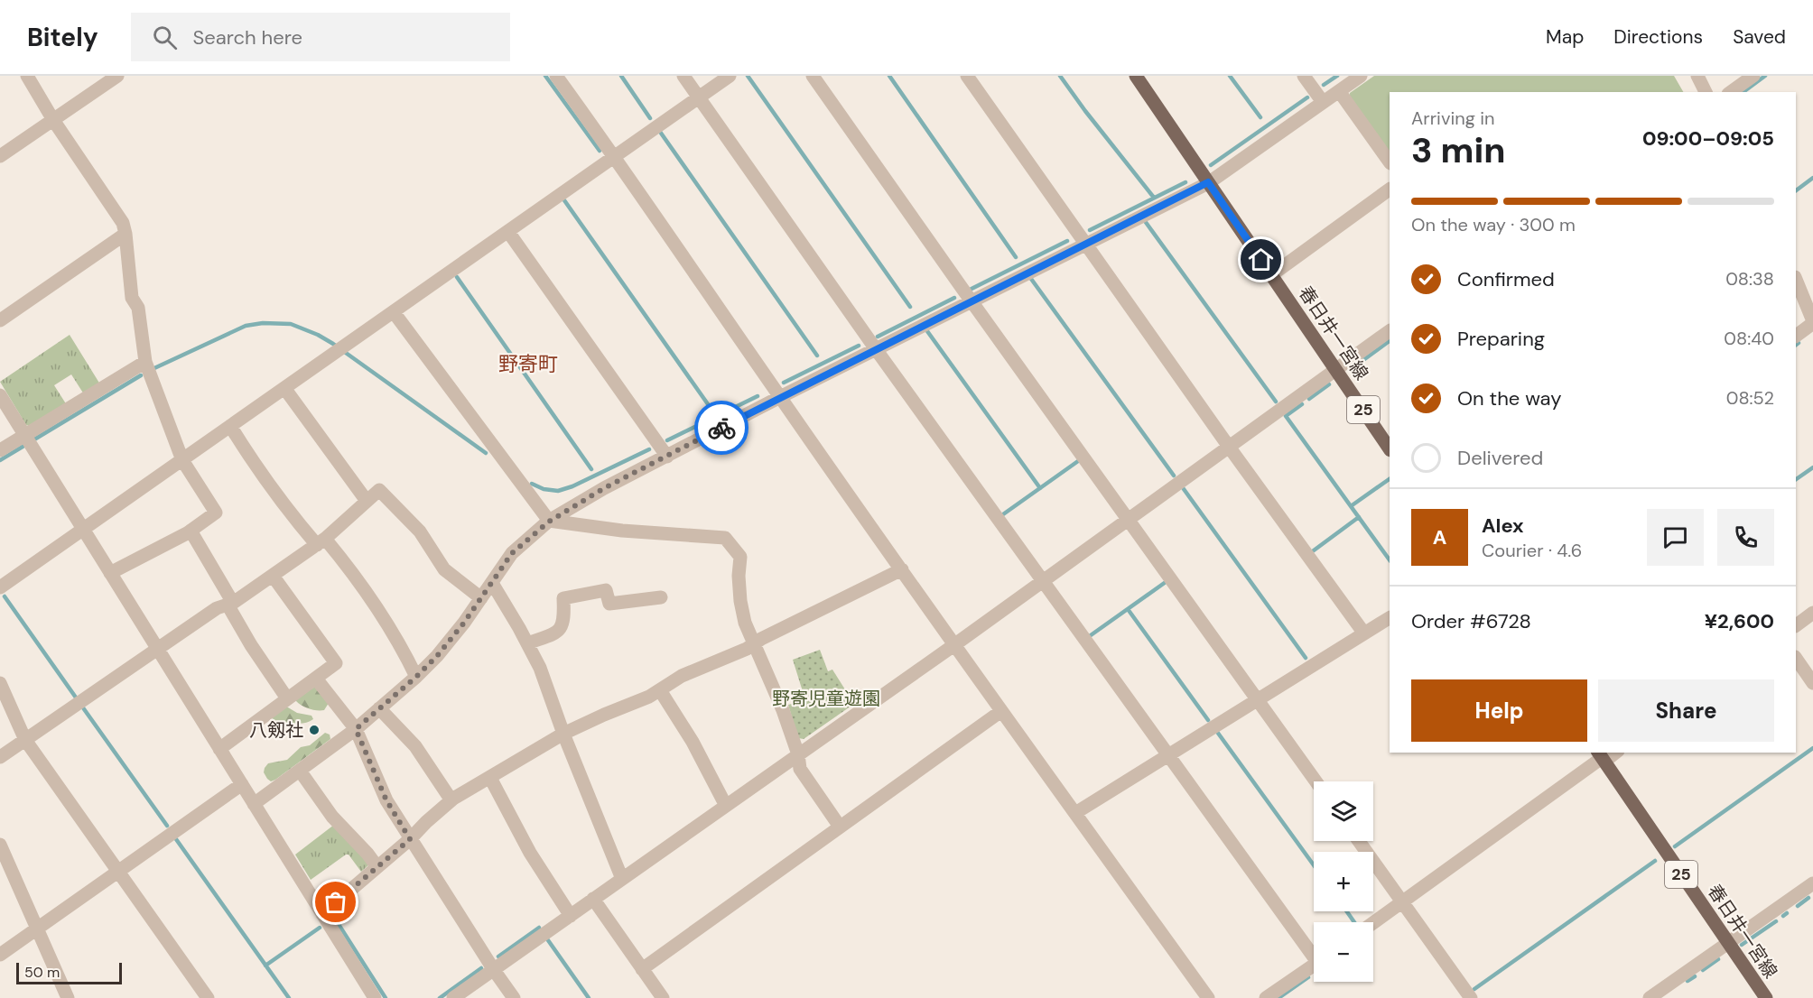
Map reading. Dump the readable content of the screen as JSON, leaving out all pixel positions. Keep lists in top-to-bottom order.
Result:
{
  "streets": {
    "main road": ["春日井一宮線", "25"]
  },
  "districts": ["野寄町"],
  "parks": ["野寄児童遊園"],
  "places": ["八剱社"],
  "scale_bar": "50 m",
  "page": {
    "header": "Bitely",
    "search": "Search here",
    "nav": ["Map", "Directions", "Saved"],
    "heading": ["3 min", "Arriving in", "09:00–09:05"],
    "panel": [
      "Alex",
      "Courier · 4.6",
      "Order #6728",
      "¥2,600"
    ],
    "bar": "On the way · 300 m",
    "list": [
      ["Confirmed", "08:38"],
      ["Preparing", "08:40"],
      ["On the way", "08:52"],
      "Delivered"
    ],
    "round": "A",
    "buttons": ["Help", "Share"],
    "map_buttons": ["+", "−"],
    "scale": "50 m"
  }
}
